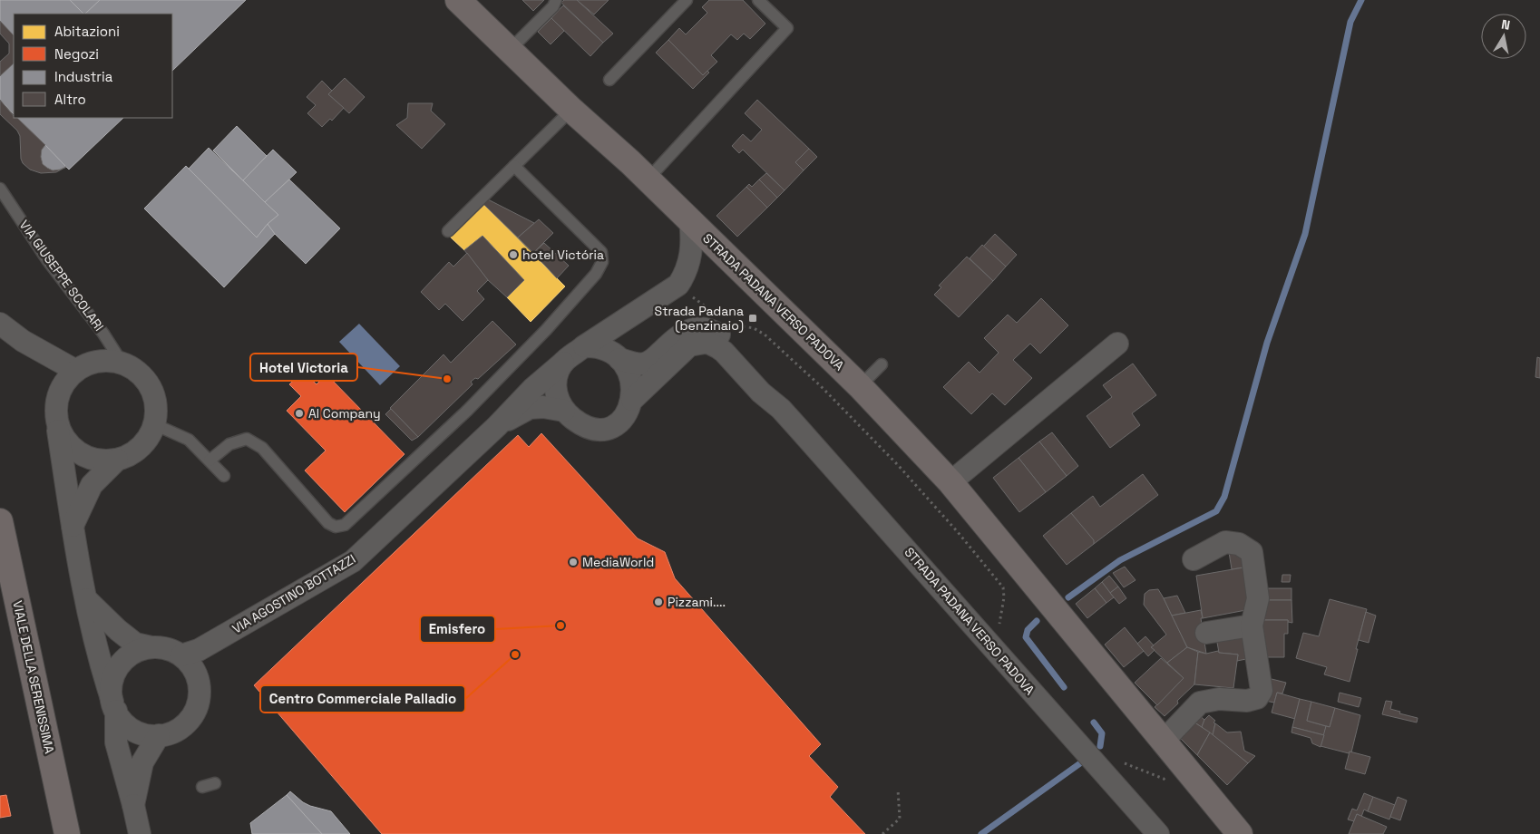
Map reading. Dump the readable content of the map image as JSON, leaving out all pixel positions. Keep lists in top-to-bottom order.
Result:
{
  "streets": {
    "main road": ["STRADA PADANA VERSO PADOVA", "VIALE DELLA SERENISSIMA"],
    "street": ["VIA GIUSEPPE SCOLARI", "VIA AGOSTINO BOTTAZZI"]
  },
  "crossings": [
    ["VIA GIUSEPPE SCOLARI", "VIA AGOSTINO BOTTAZZI"],
    ["STRADA PADANA VERSO PADOVA", "VIA AGOSTINO BOTTAZZI"]
  ],
  "places": {
    "other": [
      "hotel Victória",
      "Hotel Victoria",
      "Al Company",
      "MediaWorld",
      "Pizzami....",
      "Emisfero",
      "Centro Commerciale Palladio"
    ],
    "transit": ["Strada Padana (benzinaio)"]
  },
  "legend": [
    "Abitazioni",
    "Negozi",
    "Industria",
    "Altro"
  ],
  "north": "top"
}
